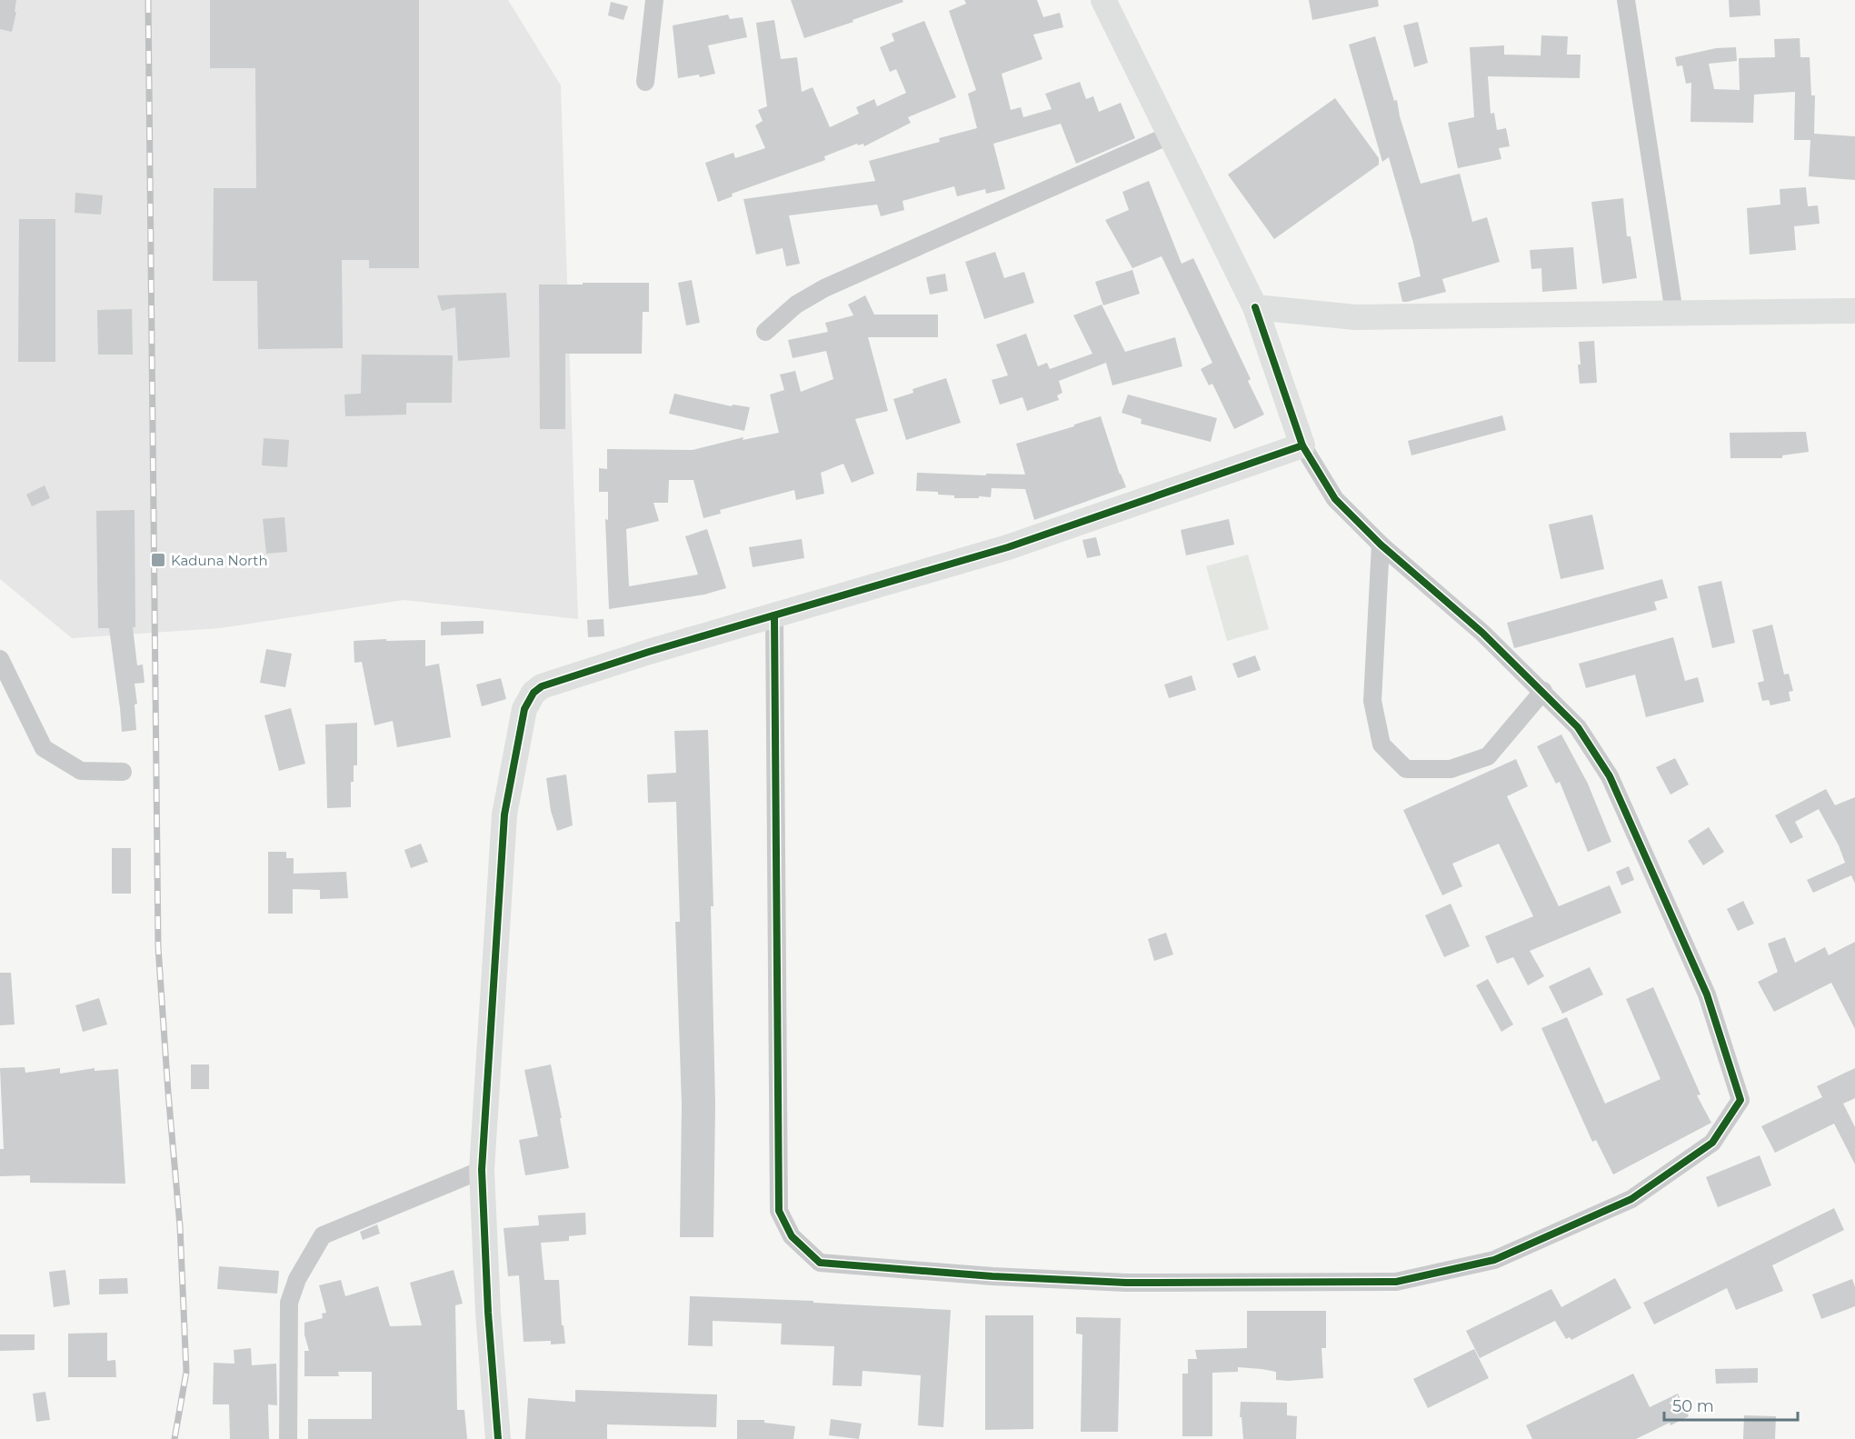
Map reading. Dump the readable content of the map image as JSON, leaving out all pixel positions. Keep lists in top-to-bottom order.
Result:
{
  "places": {
    "transit": ["Kaduna North"]
  },
  "scale_bar": "50 m"
}
